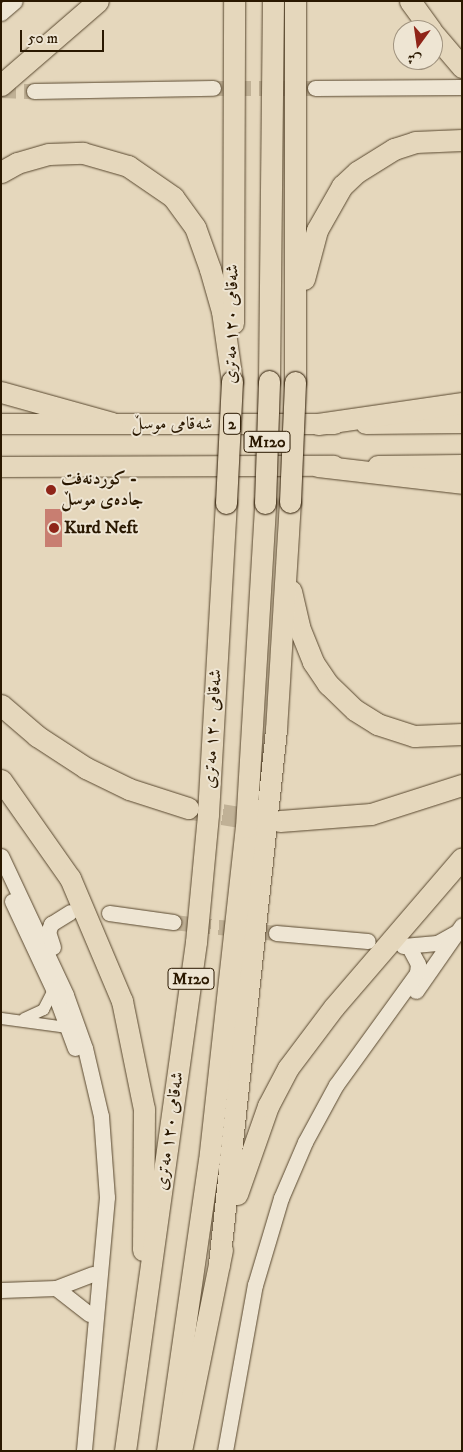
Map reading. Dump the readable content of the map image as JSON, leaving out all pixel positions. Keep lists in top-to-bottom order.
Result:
{
  "streets": {
    "highway": [
      "شەقامی ١٢٠ مەتری",
      "شەقامی موسڵ",
      "2",
      "M120"
    ]
  },
  "places": ["کوردنەفت - جادەی موسڵ", "Kurd Neft"],
  "scale_bar": "50 m",
  "north": "bottom"
}
